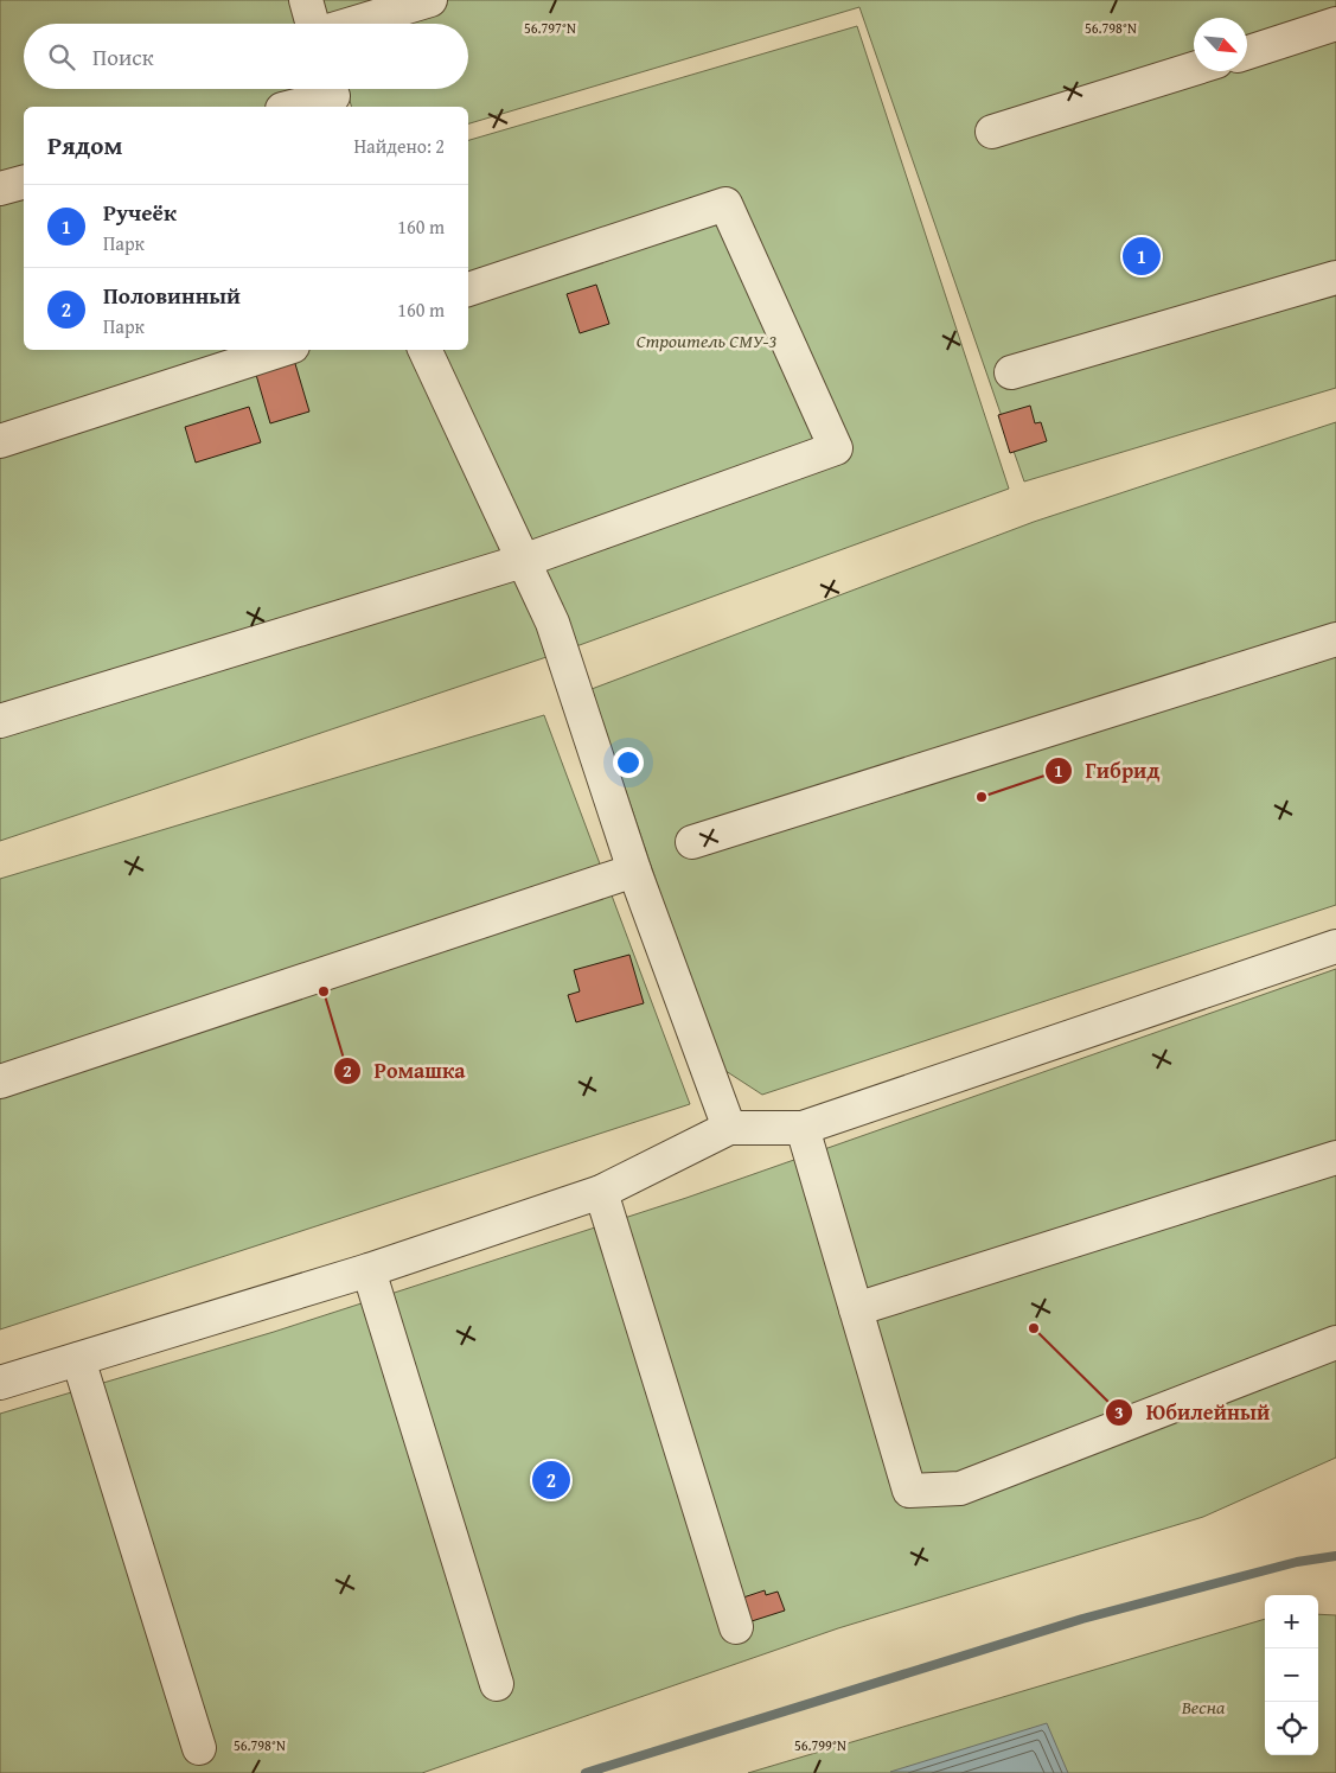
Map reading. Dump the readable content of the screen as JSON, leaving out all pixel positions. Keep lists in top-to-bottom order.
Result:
{
  "parks": ["Строитель СМУ-3", "Весна"],
  "places": ["Гибрид", "Ромашка", "Юбилейный"],
  "north": "bottom right",
  "page": {
    "search": "Поиск",
    "heading": ["Рядом", "Найдено: 2"],
    "list": [
      {
        "mark": "1",
        "name": "Ручеёк",
        "note": "Парк",
        "value": "160 m"
      },
      {
        "mark": "2",
        "name": "Половинный",
        "note": "Парк",
        "value": "160 m"
      }
    ],
    "pins": ["1", "2"],
    "map_buttons": ["+", "−"]
  },
  "coordinates": ["56.797°N", "56.798°N", "56.799°N"]
}
